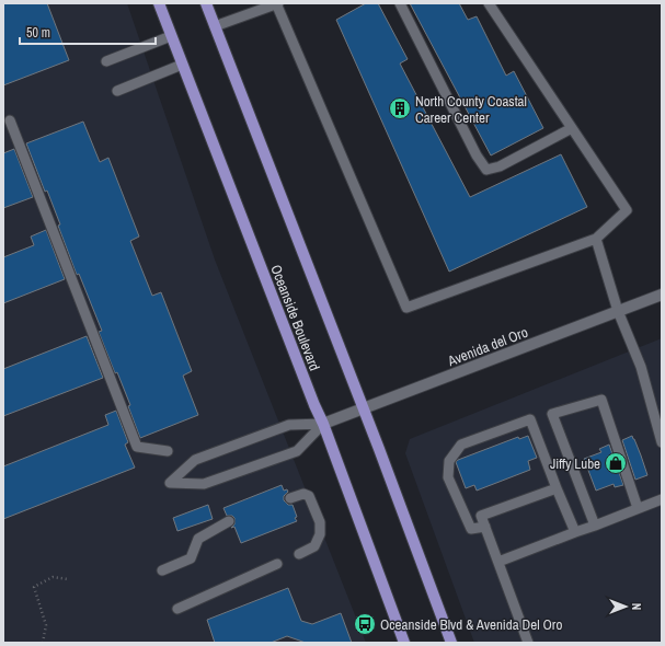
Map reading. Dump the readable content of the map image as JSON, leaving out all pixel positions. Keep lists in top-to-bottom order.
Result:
{
  "streets": {
    "main road": ["Oceanside Boulevard"],
    "street": ["Avenida del Oro"]
  },
  "crossings": [
    ["Oceanside Boulevard", "Avenida del Oro"]
  ],
  "places": {
    "building": ["North County Coastal Career Center"],
    "shop": ["Jiffy Lube"],
    "bus stop": ["Oceanside Blvd & Avenida Del Oro"]
  },
  "scale_bar": "50 m",
  "north": "right"
}
